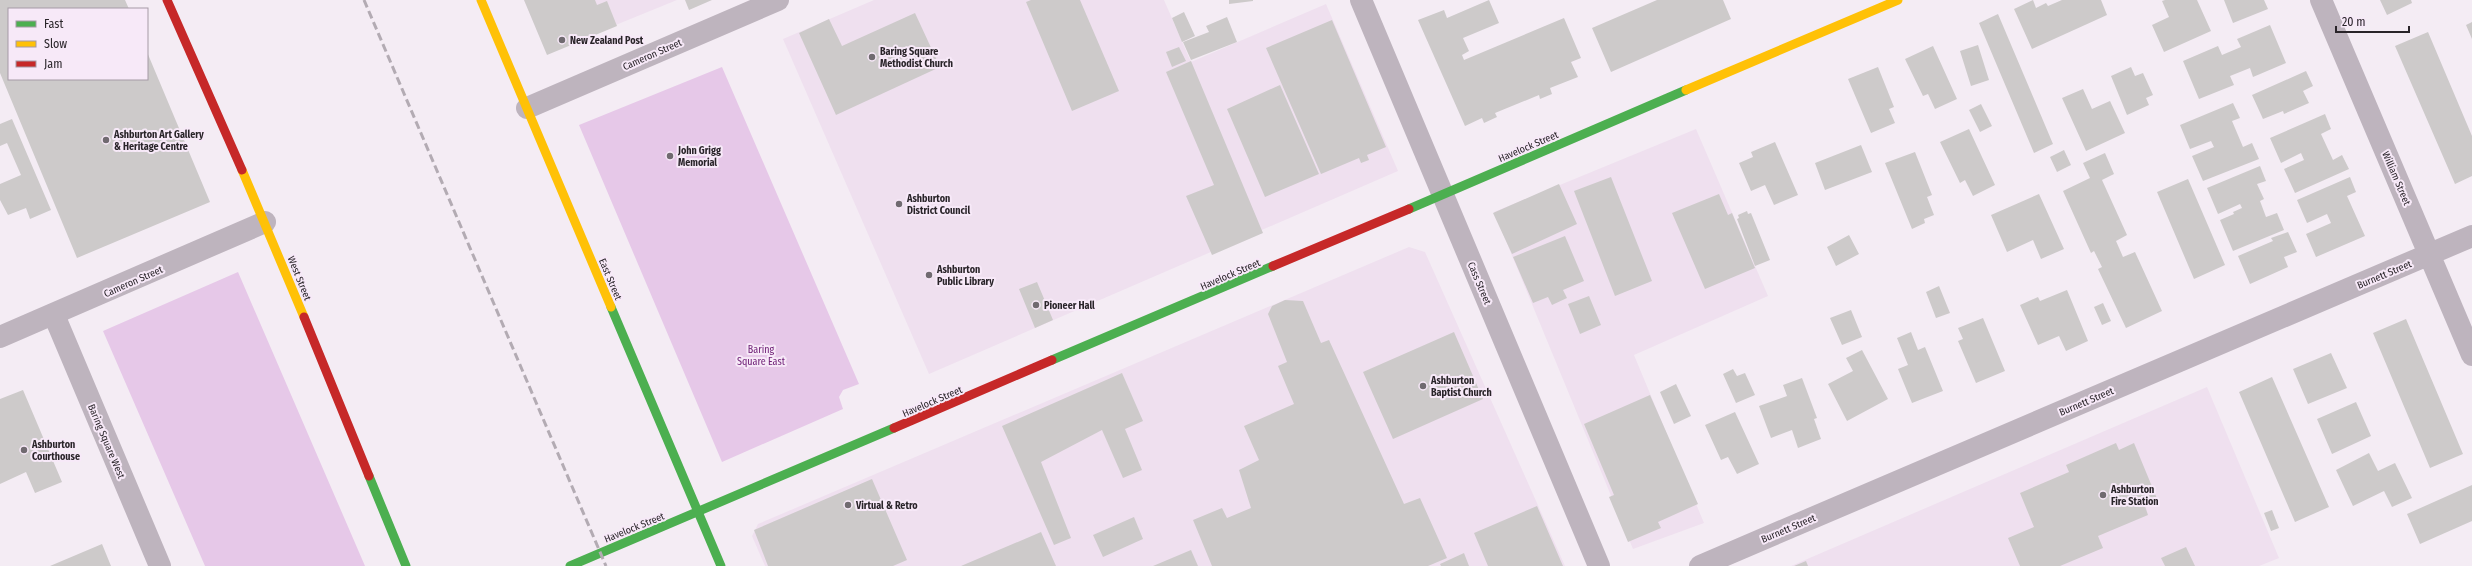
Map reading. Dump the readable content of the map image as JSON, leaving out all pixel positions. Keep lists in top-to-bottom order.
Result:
{
  "streets": {
    "main road": ["Havelock Street", "West Street", "East Street"],
    "street": [
      "Cameron Street",
      "William Street",
      "Burnett Street",
      "Cass Street",
      "Baring Square West"
    ]
  },
  "crossings": [
    ["Cameron Street", "West Street"],
    ["Cameron Street", "East Street"],
    ["Cameron Street", "Baring Square West"],
    ["Havelock Street", "East Street"],
    ["Havelock Street", "Cass Street"],
    ["William Street", "Burnett Street"]
  ],
  "parks": ["Baring Square East"],
  "places": [
    "New Zealand Post",
    "Baring Square Methodist Church",
    "Ashburton Art Gallery & Heritage Centre",
    "John Grigg Memorial",
    "Ashburton District Council",
    "Ashburton Public Library",
    "Pioneer Hall",
    "Ashburton Baptist Church",
    "Ashburton Courthouse",
    "Ashburton Fire Station",
    "Virtual & Retro"
  ],
  "legend": ["Fast", "Slow", "Jam"],
  "scale_bar": "20 m"
}
